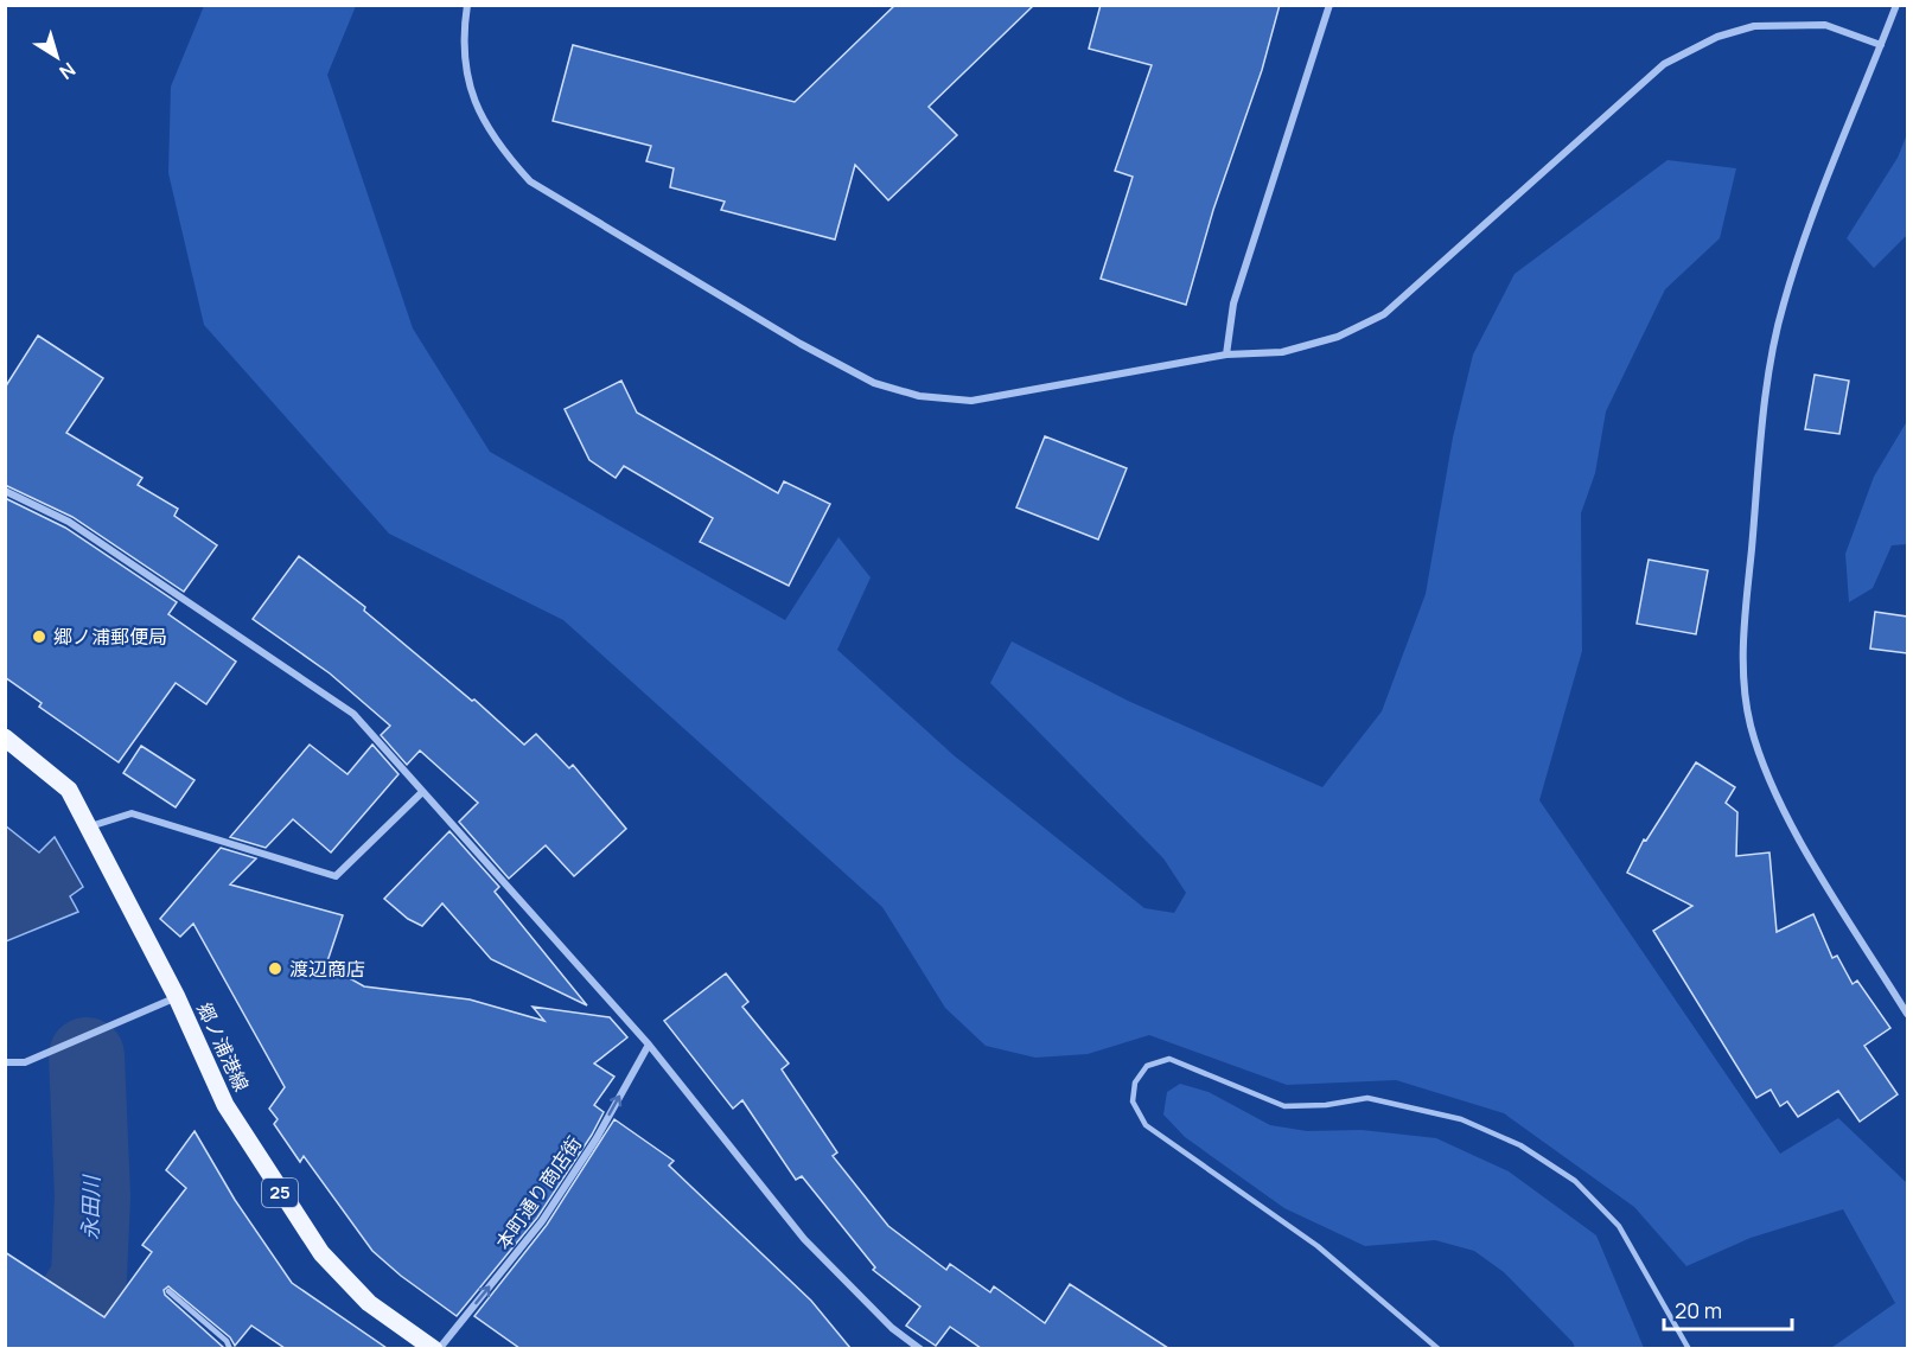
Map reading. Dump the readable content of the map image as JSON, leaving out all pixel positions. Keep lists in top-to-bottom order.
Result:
{
  "streets": {
    "main road": ["郷ノ浦港線", "25"],
    "street": ["本町通り商店街"]
  },
  "crossings": [
    ["郷ノ浦港線", "本町通り商店街"]
  ],
  "one_way": ["本町通り商店街"],
  "water": ["永田川"],
  "places": ["郷ノ浦郵便局", "渡辺商店"],
  "scale_bar": "20 m",
  "north": "bottom right"
}
